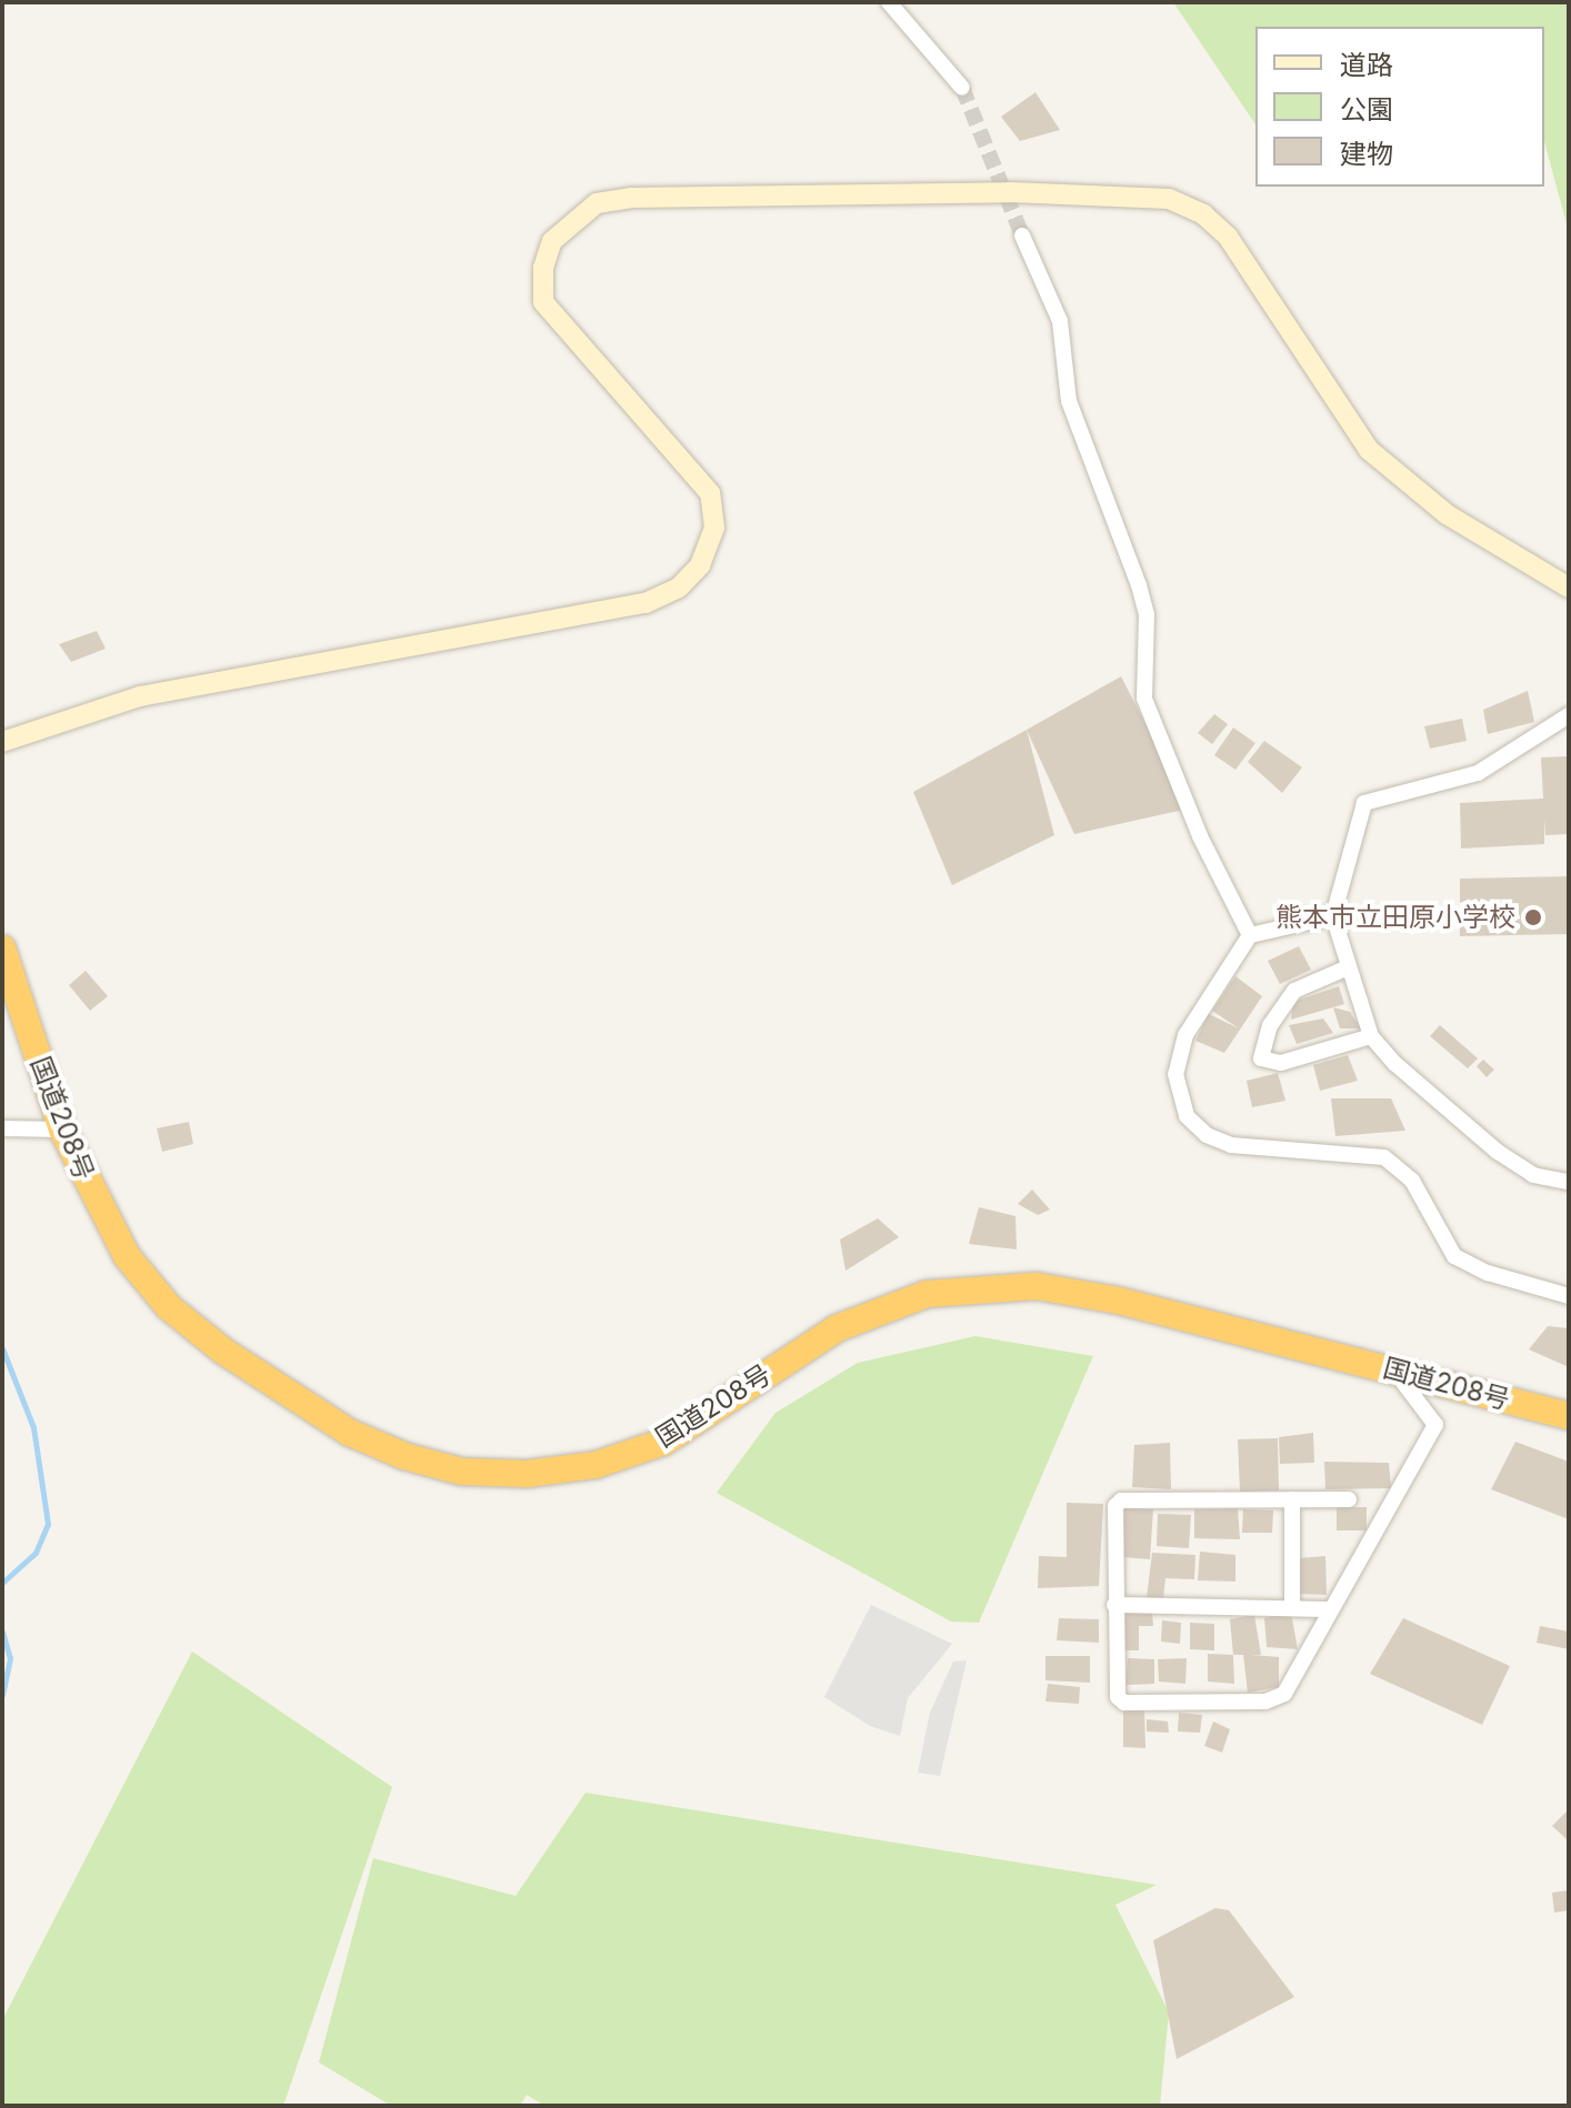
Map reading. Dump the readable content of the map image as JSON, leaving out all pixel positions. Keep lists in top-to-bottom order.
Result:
{
  "streets": {
    "highway": ["国道208号"]
  },
  "places": ["熊本市立田原小学校"],
  "legend": ["道路", "公園", "建物"]
}
